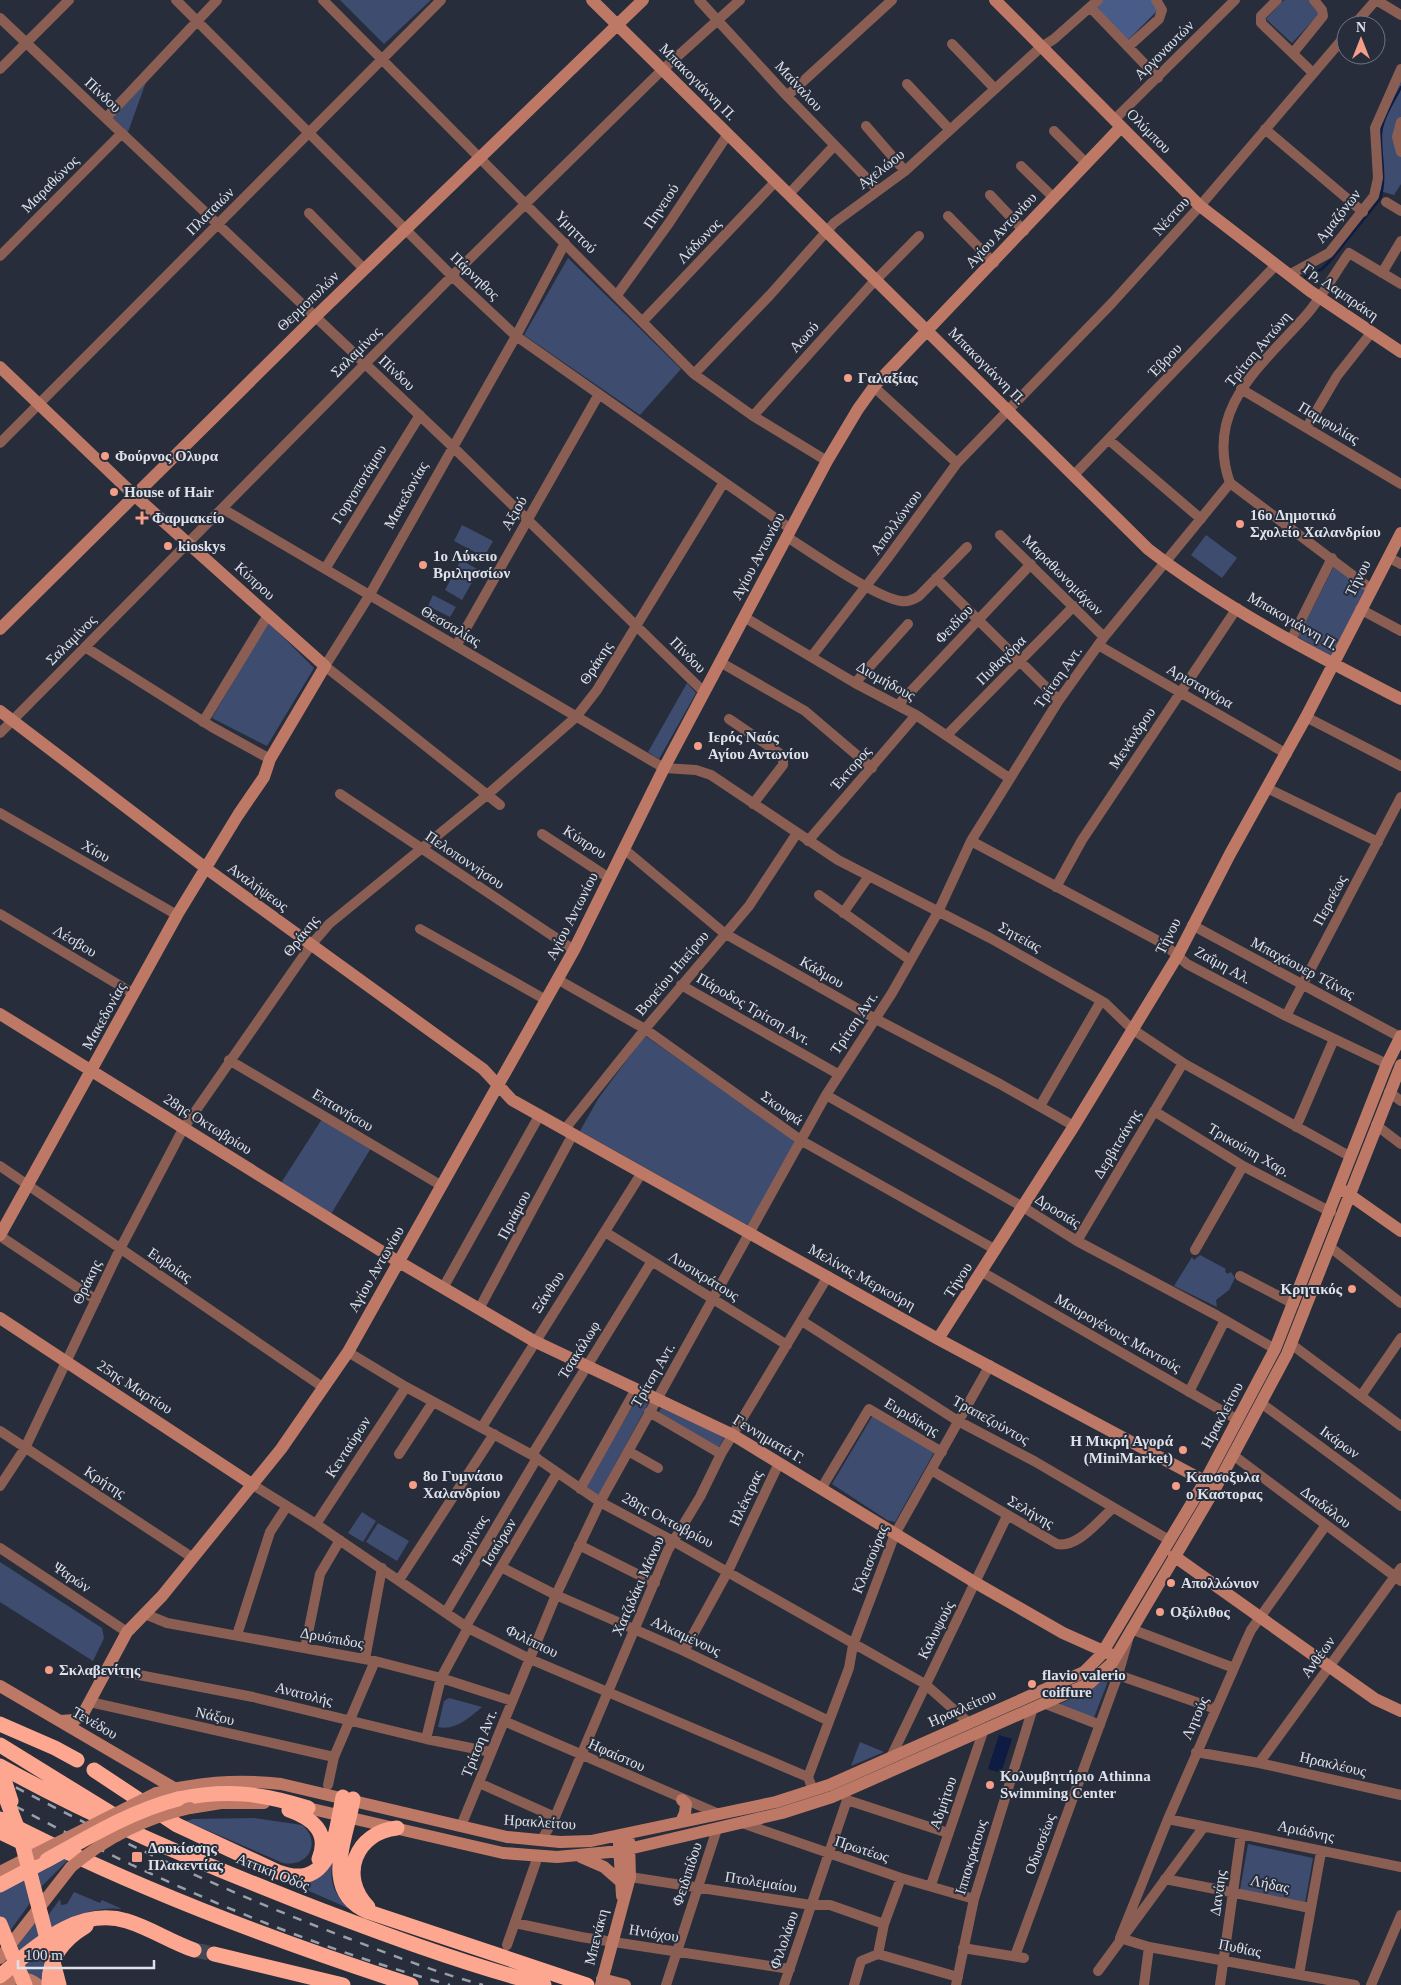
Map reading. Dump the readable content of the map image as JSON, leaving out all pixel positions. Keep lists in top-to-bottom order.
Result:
{
  "streets": {
    "highway": ["Αττική Οδός"],
    "street": [
      "Αργοναυτών",
      "Μπακογιάννη Π.",
      "Μαίναλου",
      "Πίνδου",
      "Ολύμπου",
      "Αχελώου",
      "Μαραθώνος",
      "Πηνειού",
      "Πλαταιών",
      "Νέστου",
      "Αμαζόνων",
      "Αγίου Αντωνίου",
      "Υμηττού",
      "Λάδωνος",
      "Πάρνηθος",
      "Γρ, Λαμπράκη",
      "Θερμοπυλών",
      "Αωού",
      "Τρίτση Αντώνη",
      "Σαλαμίνος",
      "Έβρου",
      "Παμφυλίας",
      "Γοργοποτάμου",
      "Μακεδονίας",
      "Αξιού",
      "Απολλώνιου",
      "Μαραθωνομάχων",
      "Τήνου",
      "Κύπρου",
      "Φειδίου",
      "Θεσσαλίας",
      "Πυθαγόρα",
      "Θράκης",
      "Τρίτση Αντ.",
      "Διομήδους",
      "Αρισταγόρα",
      "Μενάνδρου",
      "Έκτορος",
      "Χίου",
      "Πελοποννήσου",
      "Αναλήψεως",
      "Περσέως",
      "Σητείας",
      "Λέσβου",
      "Ζαΐμη Αλ.",
      "Μπαχάουερ Τζίνας",
      "Κάδμου",
      "Βορείου Ηπείρου",
      "Πάροδος Τρίτση Αντ.",
      "Σκουφά",
      "Επτανήσου",
      "28ης Οκτωβρίου",
      "Δερβιτσάνης",
      "Τρικούπη Χαρ.",
      "Δροσιάς",
      "Πριάμου",
      "Ευβοίας",
      "Λυσικράτους",
      "Μελίνας Μερκούρη",
      "Ξάνθου",
      "Μαυρογένους Μαντούς",
      "Τσακάλωφ",
      "25ης Μαρτίου",
      "Ηρακλείτου",
      "Ευριδίκης",
      "Τραπεζούντος",
      "Γεννηματά Γ.",
      "Ικάρων",
      "Κενταύρων",
      "Κρήτης",
      "Ηλέκτρας",
      "Δαιδάλου",
      "Σελήνης",
      "Βεργίνας",
      "Ισαύρων",
      "Κλεισούρας",
      "Ψαρών",
      "Χατζιδάκι Μάνου",
      "Καλυψούς",
      "Αλκαμένους",
      "Δρυόπιδος",
      "Φιλίππου",
      "Ανθέων",
      "Ανατολής",
      "Νάξου",
      "Λητούς",
      "Τενέδου",
      "Ηφαίστου",
      "Ηρακλέους",
      "Αδμήτου",
      "Αριάδνης",
      "Οδυσσέως",
      "Πρωτέως",
      "Ιπποκράτους",
      "Φειδιπίδου",
      "Πτολεμαίου",
      "Λήδας",
      "Δανάης",
      "Ηνιόχου",
      "Μπενάκη",
      "Φιλολάου",
      "Πυθίας"
    ]
  },
  "crossings": [
    ["Αργοναυτών", "Ολύμπου"],
    ["Αργοναυτών", "Αγίου Αντωνίου"],
    ["Μπακογιάννη Π.", "Αχελώου"],
    ["Μπακογιάννη Π.", "Πηνειού"],
    ["Μπακογιάννη Π.", "Νέστου"],
    ["Μπακογιάννη Π.", "Αγίου Αντωνίου"],
    ["Μπακογιάννη Π.", "Λάδωνος"],
    ["Μπακογιάννη Π.", "Θερμοπυλών"],
    ["Μπακογιάννη Π.", "Αωού"],
    ["Μπακογιάννη Π.", "Σαλαμίνος"],
    ["Μπακογιάννη Π.", "Έβρου"],
    ["Μπακογιάννη Π.", "Απολλώνιου"],
    ["Μπακογιάννη Π.", "Τήνου"],
    ["Μπακογιάννη Π.", "Τρίτση Αντ."],
    ["Μπακογιάννη Π.", "Μενάνδρου"],
    ["Μαίναλου", "Αχελώου"],
    ["Μαίναλου", "Σαλαμίνος"],
    ["Πίνδου", "Μαραθώνος"],
    ["Πίνδου", "Πλαταιών"],
    ["Πίνδου", "Αγίου Αντωνίου"],
    ["Πίνδου", "Θερμοπυλών"],
    ["Πίνδου", "Σαλαμίνος"],
    ["Πίνδου", "Γοργοποτάμου"],
    ["Πίνδου", "Μακεδονίας"],
    ["Πίνδου", "Αξιού"],
    ["Πίνδου", "Θράκης"],
    ["Ολύμπου", "Αχελώου"],
    ["Ολύμπου", "Νέστου"],
    ["Ολύμπου", "Αμαζόνων"],
    ["Ολύμπου", "Αγίου Αντωνίου"],
    ["Ολύμπου", "Γρ, Λαμπράκη"],
    ["Ολύμπου", "Έβρου"],
    ["Αχελώου", "Υμηττού"],
    ["Πηνειού", "Υμηττού"],
    ["Πλαταιών", "Υμηττού"],
    ["Πλαταιών", "Πάρνηθος"],
    ["Πλαταιών", "Κύπρου"],
    ["Νέστου", "Απολλώνιου"],
    ["Αμαζόνων", "Γρ, Λαμπράκη"],
    ["Αγίου Αντωνίου", "Υμηττού"],
    ["Αγίου Αντωνίου", "Πάρνηθος"],
    ["Αγίου Αντωνίου", "Κύπρου"],
    ["Αγίου Αντωνίου", "Θεσσαλίας"],
    ["Αγίου Αντωνίου", "Διομήδους"],
    ["Αγίου Αντωνίου", "Πελοποννήσου"],
    ["Αγίου Αντωνίου", "Αναλήψεως"],
    ["Αγίου Αντωνίου", "Σητείας"],
    ["Αγίου Αντωνίου", "Κάδμου"],
    ["Αγίου Αντωνίου", "Σκουφά"],
    ["Αγίου Αντωνίου", "Επτανήσου"],
    ["Αγίου Αντωνίου", "28ης Οκτωβρίου"],
    ["Αγίου Αντωνίου", "Ευβοίας"],
    ["Αγίου Αντωνίου", "Μελίνας Μερκούρη"],
    ["Αγίου Αντωνίου", "25ης Μαρτίου"],
    ["Αγίου Αντωνίου", "Γεννηματά Γ."],
    ["Αγίου Αντωνίου", "Κρήτης"],
    ["Αγίου Αντωνίου", "Ψαρών"],
    ["Αγίου Αντωνίου", "Δρυόπιδος"],
    ["Αγίου Αντωνίου", "Φιλίππου"],
    ["Αγίου Αντωνίου", "Ανατολής"],
    ["Αγίου Αντωνίου", "Νάξου"],
    ["Αγίου Αντωνίου", "Τενέδου"],
    ["Υμηττού", "Λάδωνος"],
    ["Υμηττού", "Θερμοπυλών"],
    ["Υμηττού", "Αωού"],
    ["Υμηττού", "Σαλαμίνος"],
    ["Υμηττού", "Μακεδονίας"],
    ["Πάρνηθος", "Θερμοπυλών"],
    ["Πάρνηθος", "Σαλαμίνος"],
    ["Πάρνηθος", "Μακεδονίας"],
    ["Πάρνηθος", "Αξιού"],
    ["Πάρνηθος", "Απολλώνιου"],
    ["Πάρνηθος", "Θράκης"],
    ["Γρ, Λαμπράκη", "Τρίτση Αντώνη"],
    ["Θερμοπυλών", "Κύπρου"],
    ["Τρίτση Αντώνη", "Παμφυλίας"],
    ["Τρίτση Αντώνη", "Τρίτση Αντ."],
    ["Σαλαμίνος", "Κύπρου"],
    ["Σαλαμίνος", "Θεσσαλίας"],
    ["Σαλαμίνος", "Αναλήψεως"],
    ["Γοργοποτάμου", "Θεσσαλίας"],
    ["Μακεδονίας", "Κύπρου"],
    ["Μακεδονίας", "Θεσσαλίας"],
    ["Μακεδονίας", "Χίου"],
    ["Μακεδονίας", "Αναλήψεως"],
    ["Μακεδονίας", "Λέσβου"],
    ["Μακεδονίας", "28ης Οκτωβρίου"],
    ["Μακεδονίας", "Ευβοίας"],
    ["Αξιού", "Θεσσαλίας"],
    ["Απολλώνιου", "Διομήδους"],
    ["Μαραθωνομάχων", "Φειδίου"],
    ["Μαραθωνομάχων", "Πυθαγόρα"],
    ["Μαραθωνομάχων", "Τρίτση Αντ."],
    ["Μαραθωνομάχων", "Αρισταγόρα"],
    ["Τήνου", "Αρισταγόρα"],
    ["Τήνου", "Σητείας"],
    ["Τήνου", "Ζαΐμη Αλ."],
    ["Τήνου", "Μπαχάουερ Τζίνας"],
    ["Τήνου", "Κάδμου"],
    ["Τήνου", "Σκουφά"],
    ["Τήνου", "Δροσιάς"],
    ["Τήνου", "Μελίνας Μερκούρη"],
    ["Τήνου", "Μαυρογένους Μαντούς"],
    ["Κύπρου", "Θράκης"],
    ["Φειδίου", "Διομήδους"],
    ["Θεσσαλίας", "Θράκης"],
    ["Θεσσαλίας", "Σητείας"],
    ["Πυθαγόρα", "Διομήδους"],
    ["Θράκης", "Πελοποννήσου"],
    ["Θράκης", "Αναλήψεως"],
    ["Θράκης", "Επτανήσου"],
    ["Θράκης", "28ης Οκτωβρίου"],
    ["Θράκης", "Ευβοίας"],
    ["Θράκης", "25ης Μαρτίου"],
    ["Θράκης", "Κρήτης"],
    ["Τρίτση Αντ.", "Διομήδους"],
    ["Τρίτση Αντ.", "Αρισταγόρα"],
    ["Τρίτση Αντ.", "Σητείας"],
    ["Τρίτση Αντ.", "Ζαΐμη Αλ."],
    ["Τρίτση Αντ.", "Κάδμου"],
    ["Τρίτση Αντ.", "Πάροδος Τρίτση Αντ."],
    ["Τρίτση Αντ.", "Σκουφά"],
    ["Τρίτση Αντ.", "28ης Οκτωβρίου"],
    ["Τρίτση Αντ.", "Δροσιάς"],
    ["Τρίτση Αντ.", "Λυσικράτους"],
    ["Τρίτση Αντ.", "Μελίνας Μερκούρη"],
    ["Τρίτση Αντ.", "Ηρακλείτου"],
    ["Τρίτση Αντ.", "Γεννηματά Γ."],
    ["Τρίτση Αντ.", "Αλκαμένους"],
    ["Τρίτση Αντ.", "Δρυόπιδος"],
    ["Τρίτση Αντ.", "Φιλίππου"],
    ["Τρίτση Αντ.", "Ανατολής"],
    ["Τρίτση Αντ.", "Ηφαίστου"],
    ["Διομήδους", "Έκτορος"],
    ["Αρισταγόρα", "Μενάνδρου"],
    ["Μενάνδρου", "Ζαΐμη Αλ."],
    ["Έκτορος", "Σητείας"],
    ["Αναλήψεως", "Μελίνας Μερκούρη"],
    ["Περσέως", "Ζαΐμη Αλ."],
    ["Περσέως", "Μπαχάουερ Τζίνας"],
    ["Σητείας", "Βορείου Ηπείρου"],
    ["Σητείας", "Δερβιτσάνης"],
    ["Σητείας", "Ηρακλείτου"],
    ["Ζαΐμη Αλ.", "Ηρακλείτου"],
    ["Μπαχάουερ Τζίνας", "Ηρακλείτου"],
    ["Κάδμου", "Βορείου Ηπείρου"],
    ["Βορείου Ηπείρου", "Πάροδος Τρίτση Αντ."],
    ["Βορείου Ηπείρου", "Σκουφά"],
    ["Βορείου Ηπείρου", "Πριάμου"],
    ["Βορείου Ηπείρου", "Μελίνας Μερκούρη"],
    ["28ης Οκτωβρίου", "Ξάνθου"],
    ["28ης Οκτωβρίου", "Τσακάλωφ"],
    ["28ης Οκτωβρίου", "Ηρακλείτου"],
    ["28ης Οκτωβρίου", "Γεννηματά Γ."],
    ["28ης Οκτωβρίου", "Κενταύρων"],
    ["28ης Οκτωβρίου", "Ηλέκτρας"],
    ["28ης Οκτωβρίου", "Βεργίνας"],
    ["28ης Οκτωβρίου", "Ισαύρων"],
    ["28ης Οκτωβρίου", "Κλεισούρας"],
    ["28ης Οκτωβρίου", "Χατζιδάκι Μάνου"],
    ["28ης Οκτωβρίου", "Καλυψούς"],
    ["Δερβιτσάνης", "Τρικούπη Χαρ."],
    ["Δερβιτσάνης", "Δροσιάς"],
    ["Τρικούπη Χαρ.", "Ηρακλείτου"],
    ["Δροσιάς", "Ηρακλείτου"],
    ["Πριάμου", "Μελίνας Μερκούρη"],
    ["Πριάμου", "Γεννηματά Γ."],
    ["Λυσικράτους", "Ξάνθου"],
    ["Λυσικράτους", "Τσακάλωφ"],
    ["Λυσικράτους", "Χατζιδάκι Μάνου"],
    ["Μελίνας Μερκούρη", "Ξάνθου"],
    ["Μελίνας Μερκούρη", "Ηρακλείτου"],
    ["Μελίνας Μερκούρη", "Κλεισούρας"],
    ["Μελίνας Μερκούρη", "Χατζιδάκι Μάνου"],
    ["Ξάνθου", "Γεννηματά Γ."],
    ["Μαυρογένους Μαντούς", "Ηρακλείτου"],
    ["Τσακάλωφ", "Γεννηματά Γ."],
    ["Τσακάλωφ", "Βεργίνας"],
    ["25ης Μαρτίου", "Φιλίππου"],
    ["Ηρακλείτου", "Τραπεζούντος"],
    ["Ηρακλείτου", "Γεννηματά Γ."],
    ["Ηρακλείτου", "Ικάρων"],
    ["Ηρακλείτου", "Δαιδάλου"],
    ["Ηρακλείτου", "Χατζιδάκι Μάνου"],
    ["Ηρακλείτου", "Καλυψούς"],
    ["Ηρακλείτου", "Τενέδου"],
    ["Ηρακλείτου", "Ηφαίστου"],
    ["Ηρακλείτου", "Αδμήτου"],
    ["Ηρακλείτου", "Οδυσσέως"],
    ["Ηρακλείτου", "Πρωτέως"],
    ["Ηρακλείτου", "Ιπποκράτους"],
    ["Ηρακλείτου", "Φειδιπίδου"],
    ["Ηρακλείτου", "Μπενάκη"],
    ["Ηρακλείτου", "Φιλολάου"],
    ["Ευριδίκης", "Γεννηματά Γ."],
    ["Ευριδίκης", "Κλεισούρας"],
    ["Τραπεζούντος", "Σελήνης"],
    ["Τραπεζούντος", "Κλεισούρας"],
    ["Τραπεζούντος", "Χατζιδάκι Μάνου"],
    ["Γεννηματά Γ.", "Ηλέκτρας"],
    ["Γεννηματά Γ.", "Κλεισούρας"],
    ["Γεννηματά Γ.", "Χατζιδάκι Μάνου"],
    ["Γεννηματά Γ.", "Καλυψούς"],
    ["Κενταύρων", "Φιλίππου"],
    ["Ηλέκτρας", "Αλκαμένους"],
    ["Δαιδάλου", "Ανθέων"],
    ["Δαιδάλου", "Λητούς"],
    ["Σελήνης", "Κλεισούρας"],
    ["Σελήνης", "Καλυψούς"],
    ["Βεργίνας", "Φιλίππου"],
    ["Ισαύρων", "Αλκαμένους"],
    ["Ισαύρων", "Δρυόπιδος"],
    ["Ισαύρων", "Φιλίππου"],
    ["Ισαύρων", "Ανατολής"],
    ["Κλεισούρας", "Αλκαμένους"],
    ["Κλεισούρας", "Φιλίππου"],
    ["Χατζιδάκι Μάνου", "Αλκαμένους"],
    ["Χατζιδάκι Μάνου", "Φιλίππου"],
    ["Χατζιδάκι Μάνου", "Ηφαίστου"],
    ["Ανθέων", "Ηρακλέους"],
    ["Λητούς", "Ηρακλέους"],
    ["Λητούς", "Αριάδνης"],
    ["Λητούς", "Πυθίας"],
    ["Αδμήτου", "Πρωτέως"],
    ["Αριάδνης", "Δανάης"],
    ["Οδυσσέως", "Ιπποκράτους"],
    ["Πρωτέως", "Ιπποκράτους"],
    ["Πρωτέως", "Φιλολάου"],
    ["Φειδιπίδου", "Πτολεμαίου"],
    ["Φειδιπίδου", "Ηνιόχου"],
    ["Πτολεμαίου", "Μπενάκη"],
    ["Πτολεμαίου", "Φιλολάου"],
    ["Λήδας", "Δανάης"],
    ["Δανάης", "Πυθίας"],
    ["Ηνιόχου", "Μπενάκη"],
    ["Ηνιόχου", "Φιλολάου"]
  ],
  "places": {
    "other": [
      "Γαλαξίας",
      "Φούρνος Ολυρα",
      "House of Hair",
      "16ο Δημοτικό Σχολείο Χαλανδρίου",
      "kioskys",
      "1o Λύκειο Βριλησσίων",
      "Ιερός Ναός Αγίου Αντωνίου",
      "Κρητικός",
      "Η Μικρή Αγορά (MiniMarket)",
      "8ο Γυμνάσιο Χαλανδρίου",
      "Καυσοξυλα ο Καστορας",
      "Απολλώνιον",
      "Οξύλιθος",
      "Σκλαβενίτης",
      "flavio valerio coiffure",
      "Κολυμβητήριο Athinna Swimming Center"
    ],
    "health": ["Φαρμακείο"],
    "transit": ["Δουκίσσης Πλακεντίας"]
  },
  "scale_bar": "100 m",
  "north": "top"
}
